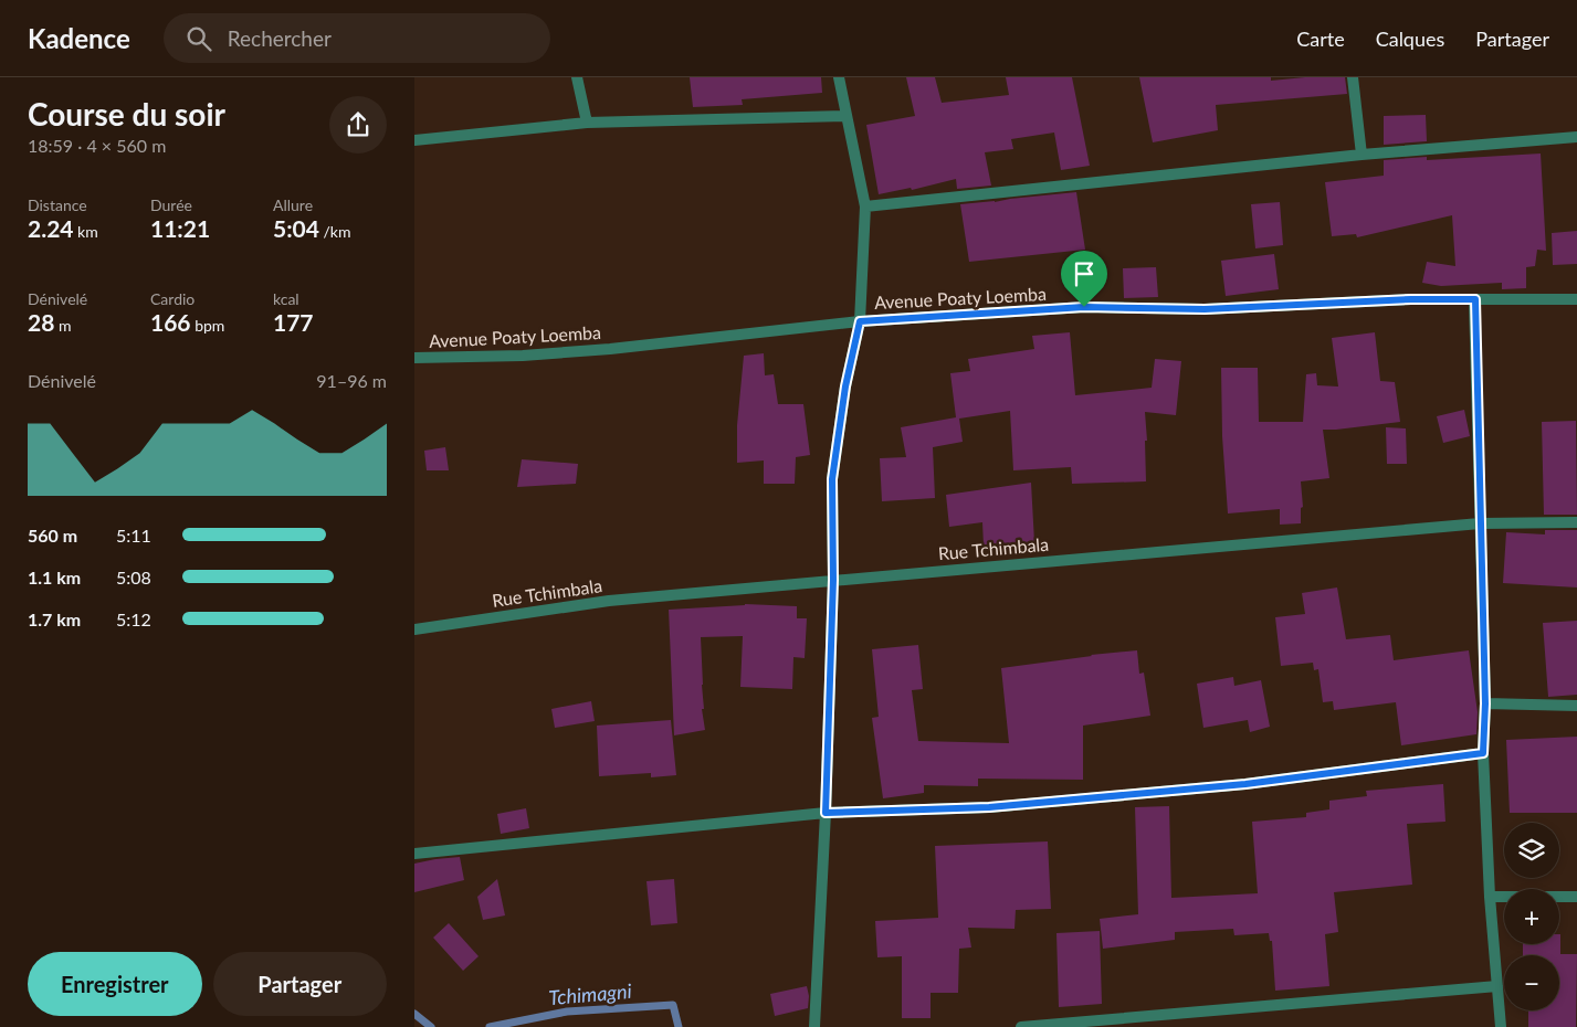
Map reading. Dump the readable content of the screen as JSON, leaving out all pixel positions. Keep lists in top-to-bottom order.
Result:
{
  "streets": {
    "street": ["Avenue Poaty Loemba", "Rue Tchimbala"]
  },
  "water": ["Tchimagni"],
  "page": {
    "header": "Kadence",
    "search": "Rechercher",
    "nav": ["Carte", "Calques", "Partager"],
    "heading": ["Course du soir", "18:59 · 4 × 560 m"],
    "stats": [
      ["Distance", "2.24 km"],
      ["Durée", "11:21"],
      ["Allure", "5:04 /km"],
      ["Dénivelé", "28 m"],
      ["Cardio", "166 bpm"],
      ["kcal", "177"]
    ],
    "chart": ["Dénivelé", "91–96 m"],
    "list": [
      {
        "name": "560 m",
        "note": "5:11"
      },
      {
        "name": "1.1 km",
        "note": "5:08"
      },
      {
        "name": "1.7 km",
        "note": "5:12"
      }
    ],
    "map_buttons": ["+", "−"],
    "buttons": ["Enregistrer", "Partager"]
  }
}
